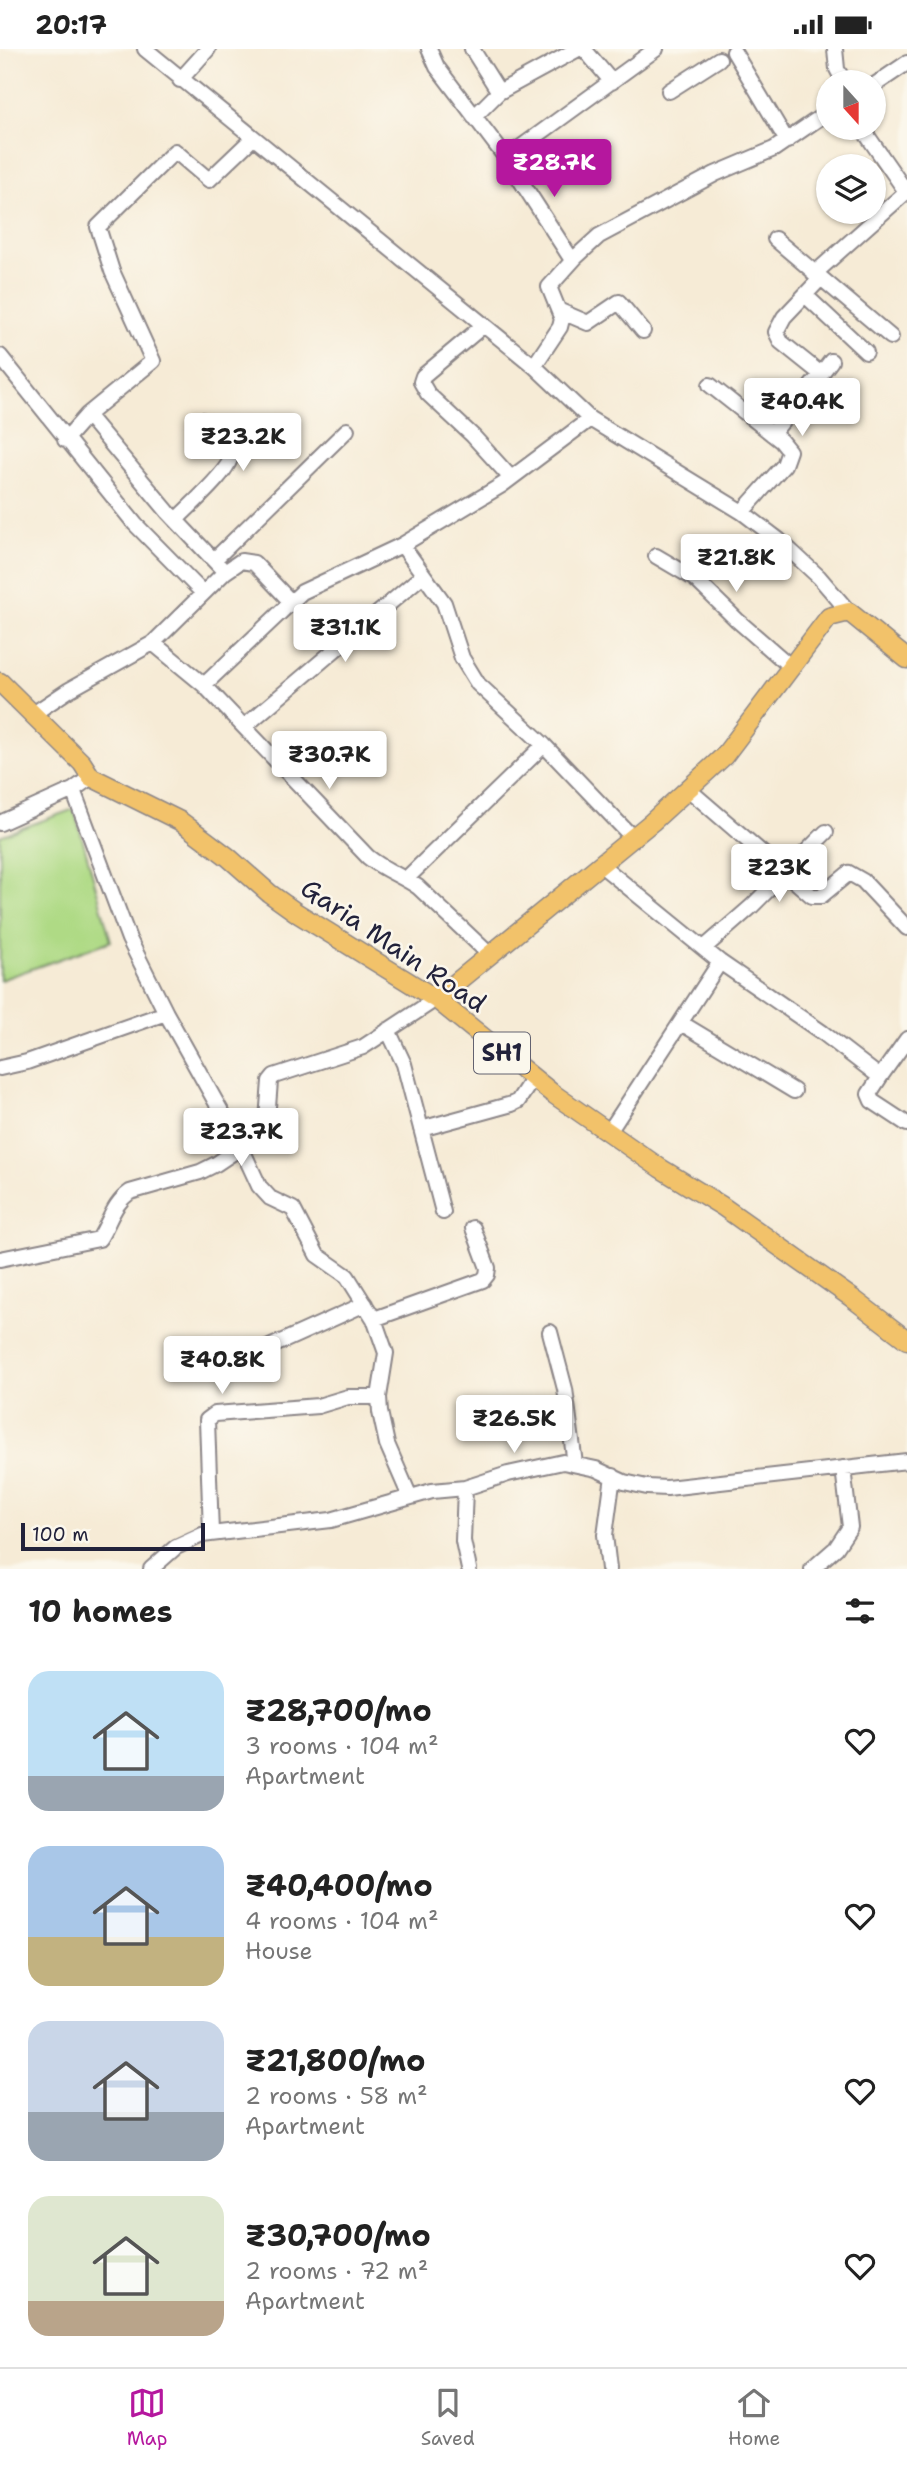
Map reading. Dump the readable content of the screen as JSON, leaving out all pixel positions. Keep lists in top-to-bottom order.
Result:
{
  "streets": {
    "main road": ["Garia Main Road", "SH1"]
  },
  "scale_bar": "100 m",
  "north": "bottom",
  "page": {
    "status": "20:17",
    "price": [
      "₹28.7K",
      "₹40.4K",
      "₹23.2K",
      "₹21.8K",
      "₹31.1K",
      "₹30.7K",
      "₹23K",
      "₹23.7K",
      "₹40.8K",
      "₹26.5K"
    ],
    "scale": "100 m",
    "heading": "10 homes",
    "list": [
      {
        "name": "₹28,700/mo",
        "note": "3 rooms · 104 m² · Apartment"
      },
      {
        "name": "₹40,400/mo",
        "note": "4 rooms · 104 m² · House"
      },
      {
        "name": "₹21,800/mo",
        "note": "2 rooms · 58 m² · Apartment"
      },
      {
        "name": "₹30,700/mo",
        "note": "2 rooms · 72 m² · Apartment"
      }
    ],
    "tabs": ["Map", "Saved", "Home"]
  }
}
